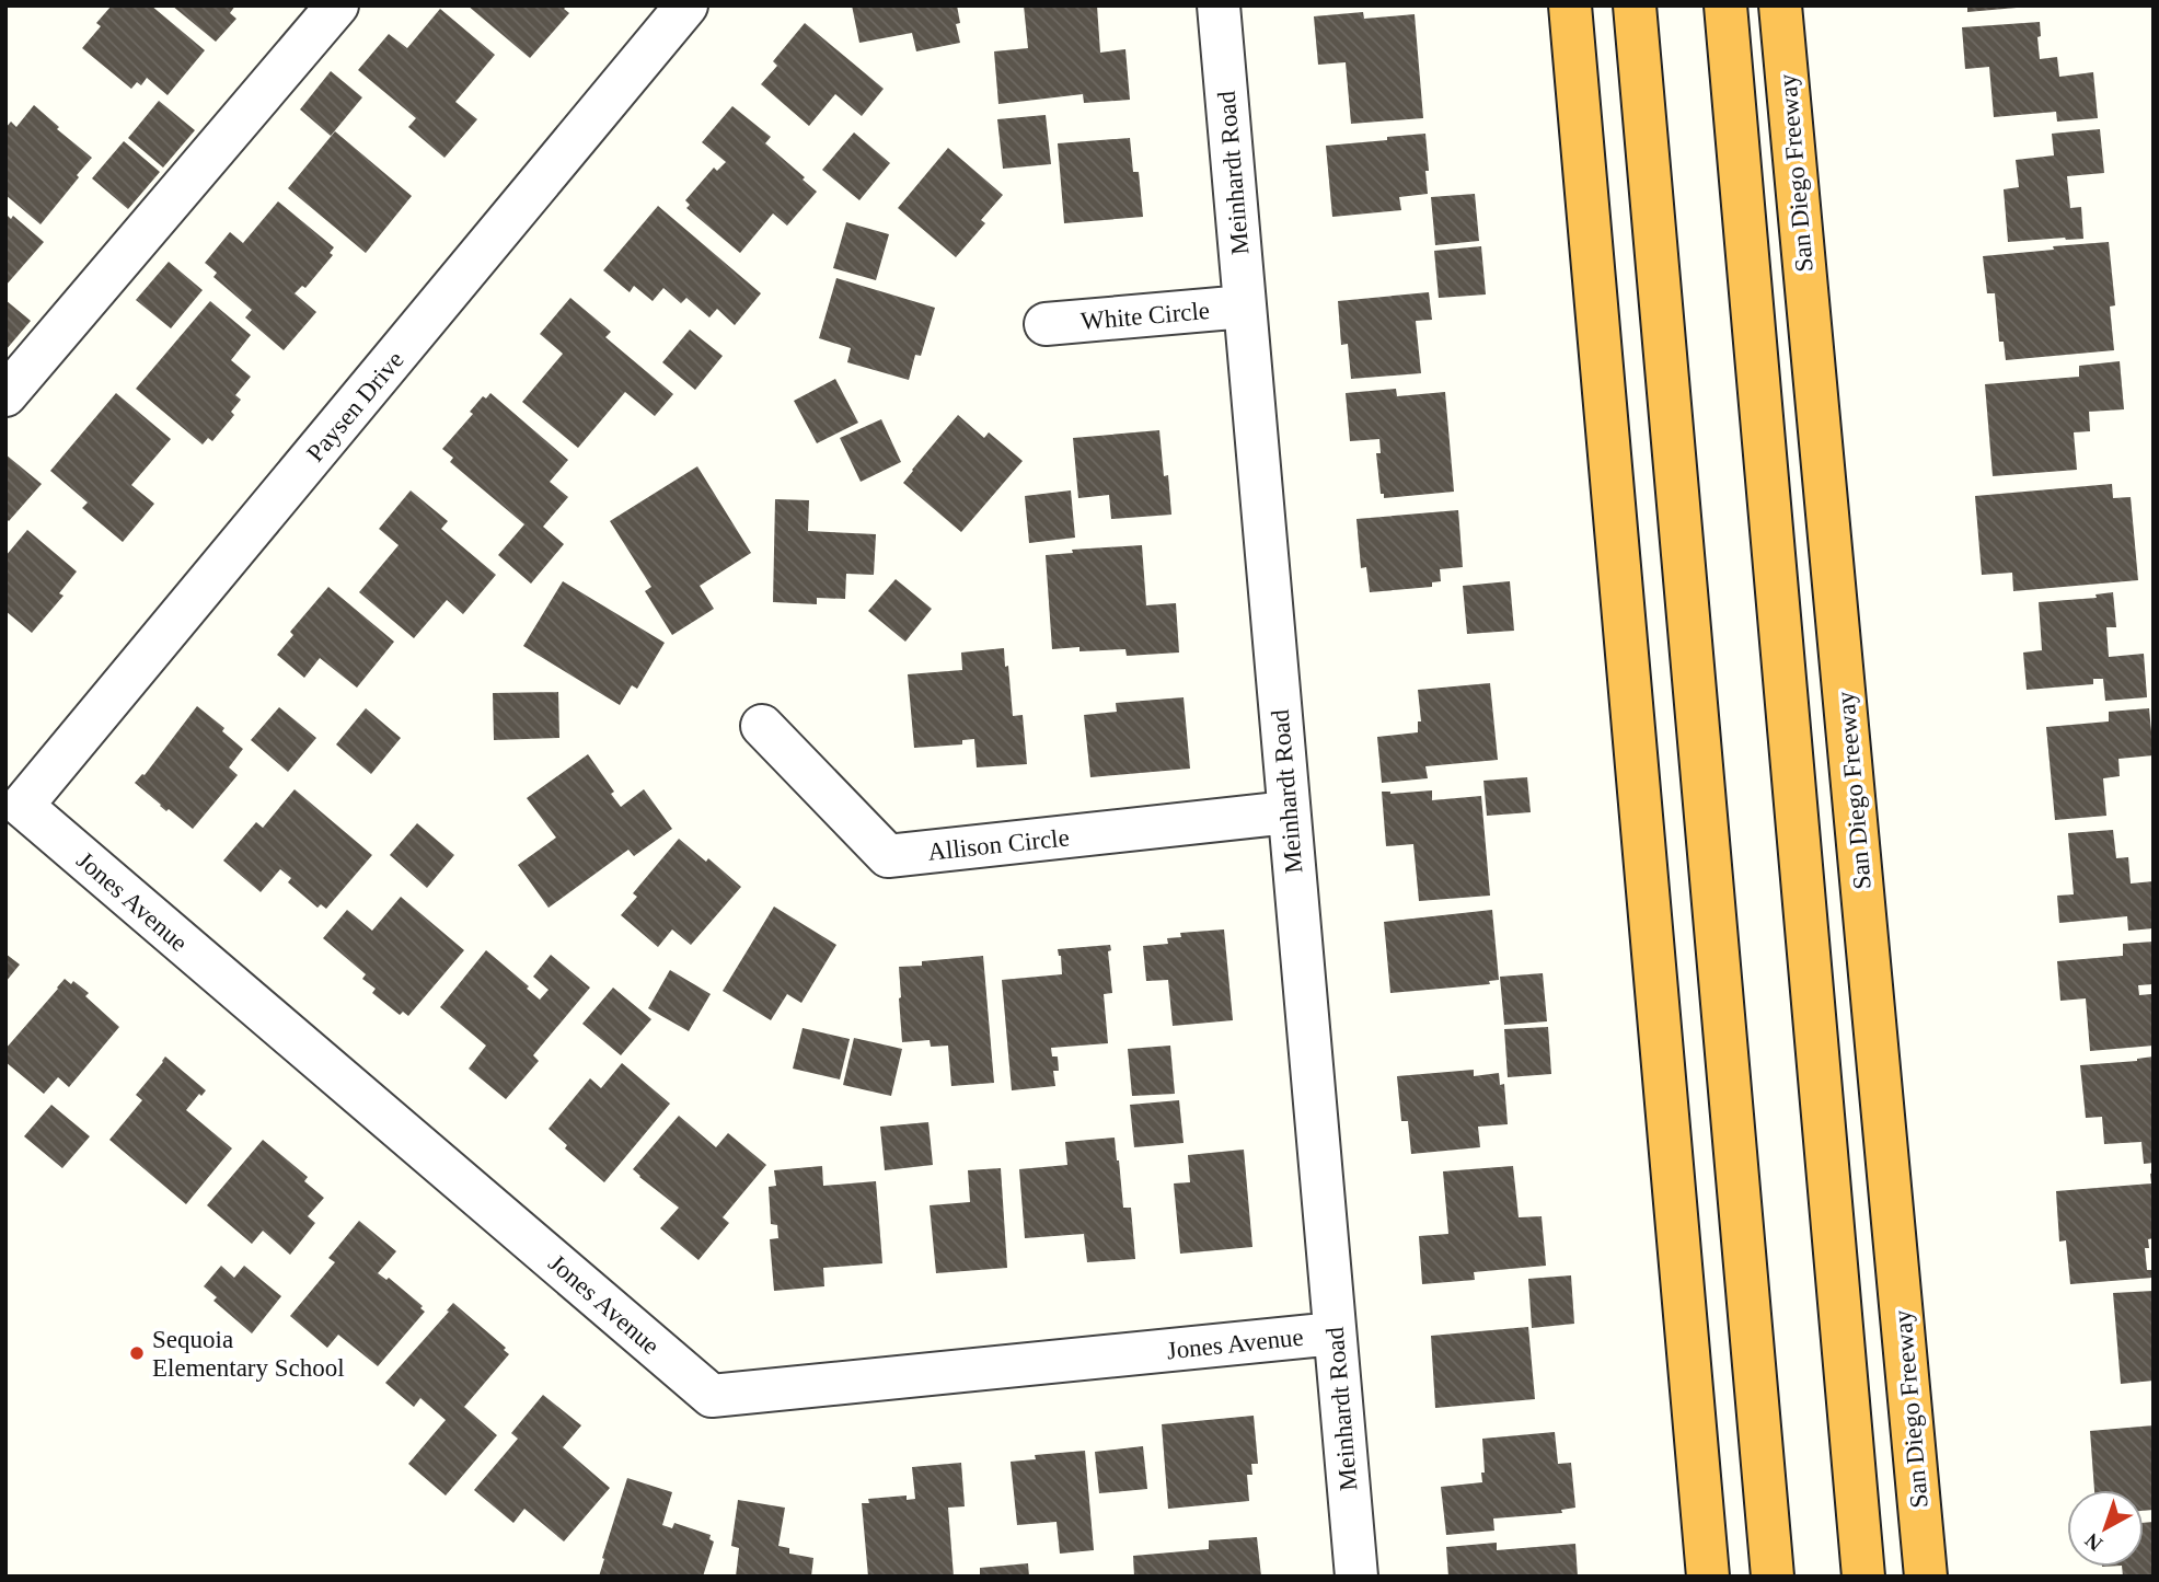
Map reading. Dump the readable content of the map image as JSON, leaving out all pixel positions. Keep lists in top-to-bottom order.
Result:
{
  "streets": {
    "highway": ["San Diego Freeway"],
    "street": [
      "Meinhardt Road",
      "White Circle",
      "Paysen Drive",
      "Allison Circle",
      "Jones Avenue"
    ]
  },
  "crossings": [
    ["Meinhardt Road", "White Circle"],
    ["Meinhardt Road", "Allison Circle"],
    ["Meinhardt Road", "Jones Avenue"],
    ["Paysen Drive", "Jones Avenue"]
  ],
  "places": ["Sequoia Elementary School"],
  "north": "bottom left"
}
